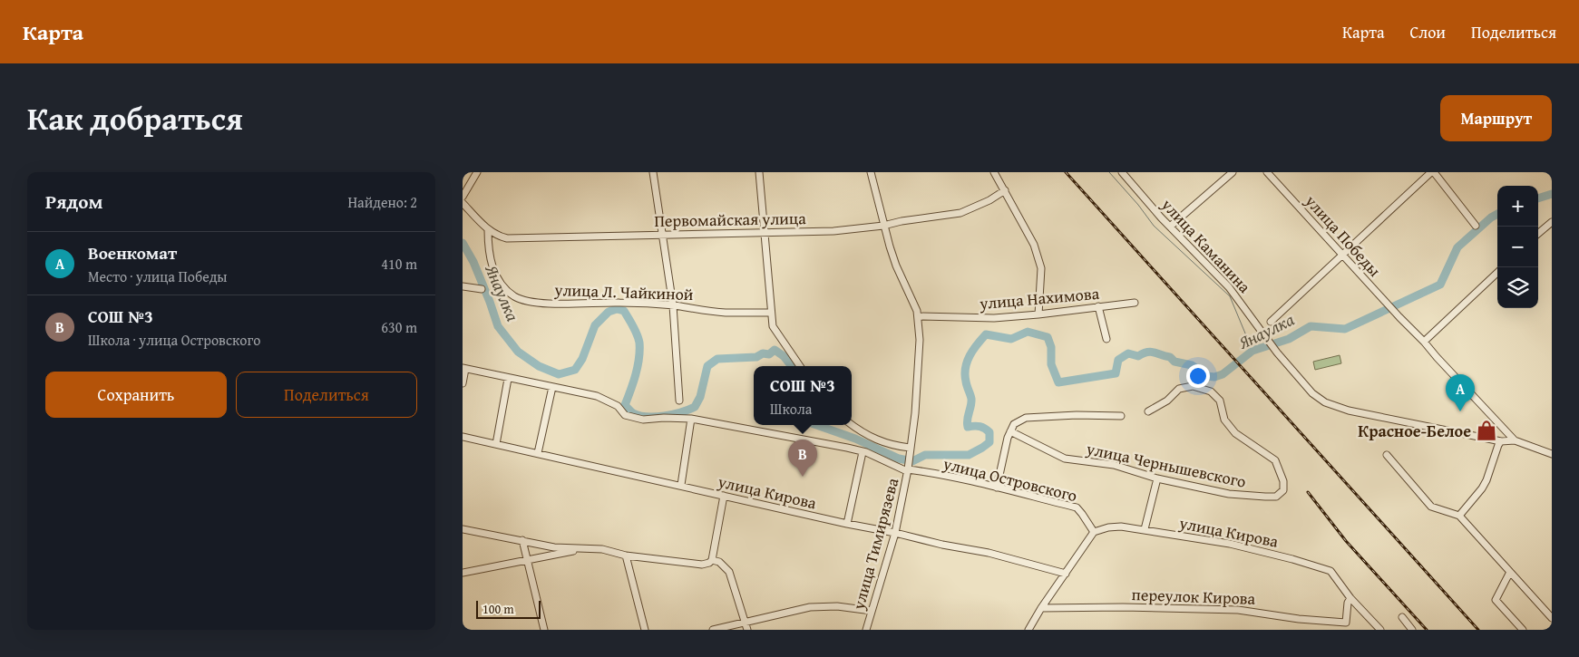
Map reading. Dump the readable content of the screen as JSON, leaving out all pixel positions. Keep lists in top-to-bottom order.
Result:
{
  "streets": {
    "street": [
      "Первомайская улица",
      "улица Победы",
      "улица Каманина",
      "улица Л. Чайкиной",
      "улица Нахимова",
      "улица Чернышевского",
      "улица Островского",
      "улица Кирова",
      "улица Тимирязева",
      "переулок Кирова"
    ]
  },
  "crossings": [
    ["Первомайская улица", "улица Л. Чайкиной"],
    ["улица Островского", "улица Кирова"],
    ["улица Островского", "улица Тимирязева"],
    ["улица Кирова", "улица Тимирязева"],
    ["улица Кирова", "переулок Кирова"]
  ],
  "water": ["Янаулка"],
  "places": {
    "shop": ["Красное-Белое"]
  },
  "scale_bar": "100 m",
  "page": {
    "header": "Карта",
    "nav": ["Карта", "Слои", "Поделиться"],
    "title": "Как добраться",
    "buttons": [
      "Маршрут",
      ["Сохранить", "Поделиться"]
    ],
    "heading": ["Рядом", "Найдено: 2"],
    "map_buttons": ["+", "−"],
    "list": [
      {
        "mark": "A",
        "name": "Военкомат",
        "note": "Место · улица Победы",
        "value": "410 m"
      },
      {
        "mark": "B",
        "name": "СОШ №3",
        "note": "Школа · улица Островского",
        "value": "630 m"
      }
    ],
    "popup": ["СОШ №3", "Школа"],
    "pins": ["A", "B"],
    "scale": "100 m"
  }
}
